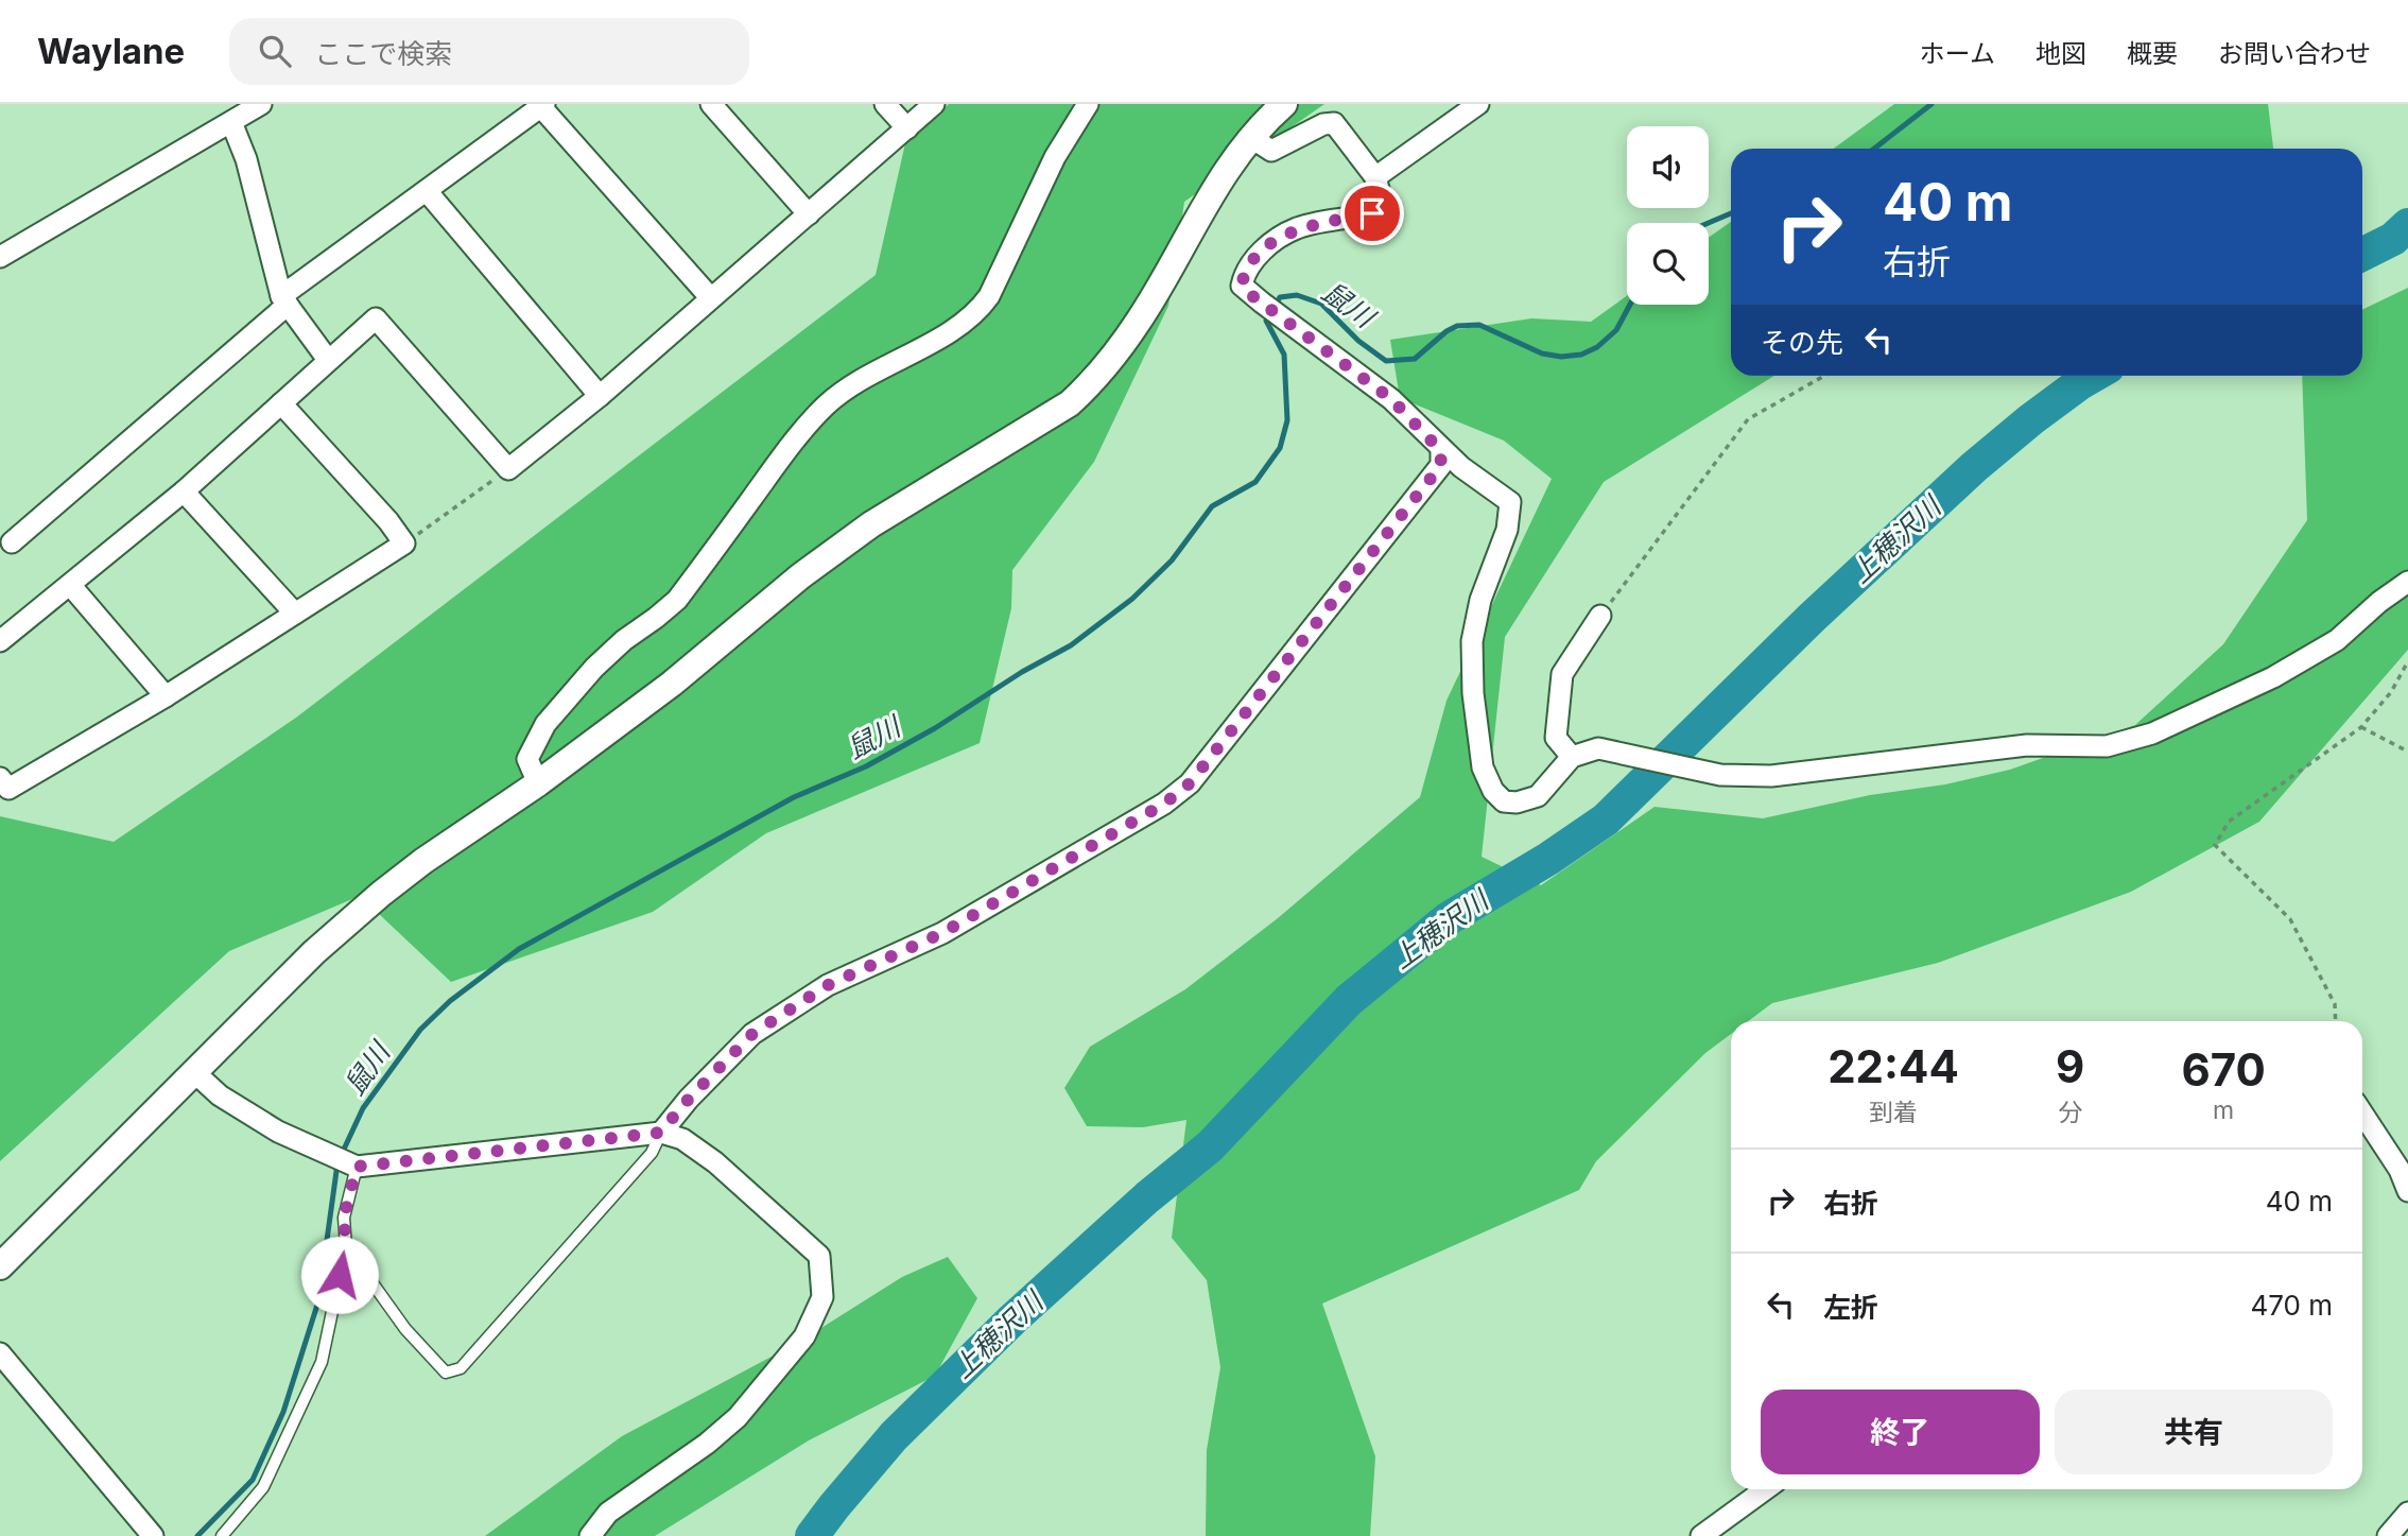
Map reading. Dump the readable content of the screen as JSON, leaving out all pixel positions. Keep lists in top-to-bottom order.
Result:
{
  "water": ["鼠川", "上穂沢川"],
  "page": {
    "header": "Waylane",
    "search": "ここで検索",
    "nav": [
      "ホーム",
      "地図",
      "概要",
      "お問い合わせ"
    ],
    "turn": ["40 m", "右折"],
    "then": "その先",
    "eta": [
      "22:44",
      "到着",
      "9",
      "分",
      "670",
      "m"
    ],
    "list": [
      {
        "name": "右折",
        "value": "40 m"
      },
      {
        "name": "左折",
        "value": "470 m"
      }
    ],
    "buttons": ["終了", "共有"]
  }
}
